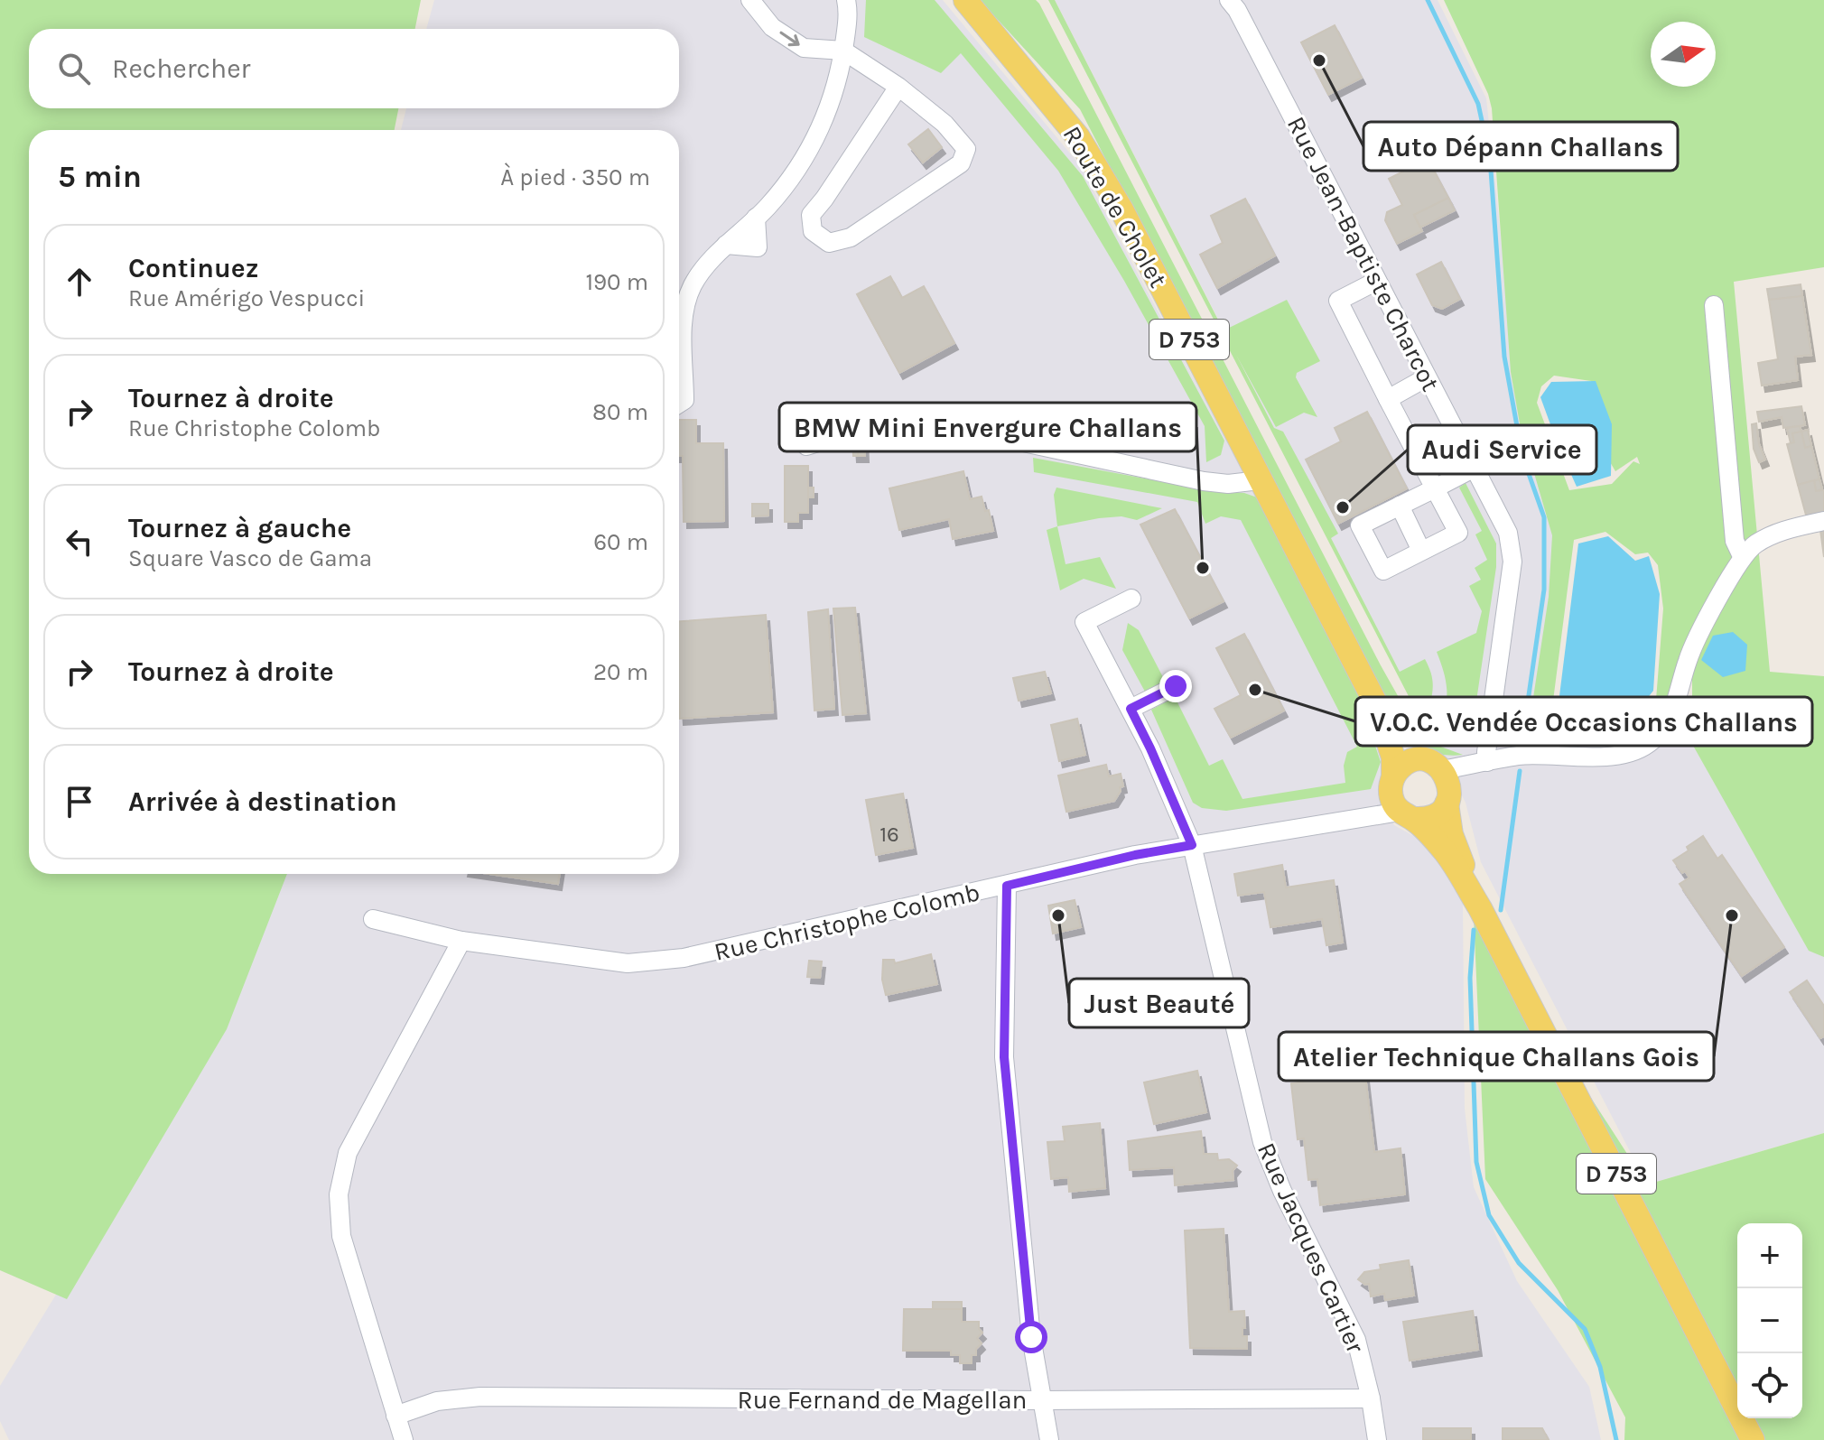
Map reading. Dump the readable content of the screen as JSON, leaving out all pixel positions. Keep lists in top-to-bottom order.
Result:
{
  "streets": {
    "main road": ["Route de Cholet", "D 753"],
    "street": [
      "Rue Jean-Baptiste Charcot",
      "Rue Christophe Colomb",
      "Rue Jacques Cartier",
      "Rue Fernand de Magellan"
    ]
  },
  "crossings": [
    ["Route de Cholet", "D 753"],
    ["Route de Cholet", "Rue Christophe Colomb"],
    ["D 753", "Rue Christophe Colomb"],
    ["Rue Christophe Colomb", "Rue Jacques Cartier"],
    ["Rue Jacques Cartier", "Rue Fernand de Magellan"]
  ],
  "places": [
    "Auto Dépann Challans",
    "Audi Service",
    "BMW Mini Envergure Challans",
    "V.O.C. Vendée Occasions Challans",
    "Just Beauté",
    "Atelier Technique Challans Gois"
  ],
  "house_numbers": ["16"],
  "north": "right",
  "page": {
    "search": "Rechercher",
    "heading": ["5 min", "À pied · 350 m"],
    "list": [
      ["Continuez", "Rue Amérigo Vespucci", "190 m"],
      ["Tournez à droite", "Rue Christophe Colomb", "80 m"],
      ["Tournez à gauche", "Square Vasco de Gama", "60 m"],
      ["Tournez à droite", "20 m"],
      "Arrivée à destination"
    ],
    "map_buttons": ["+", "−"]
  }
}
